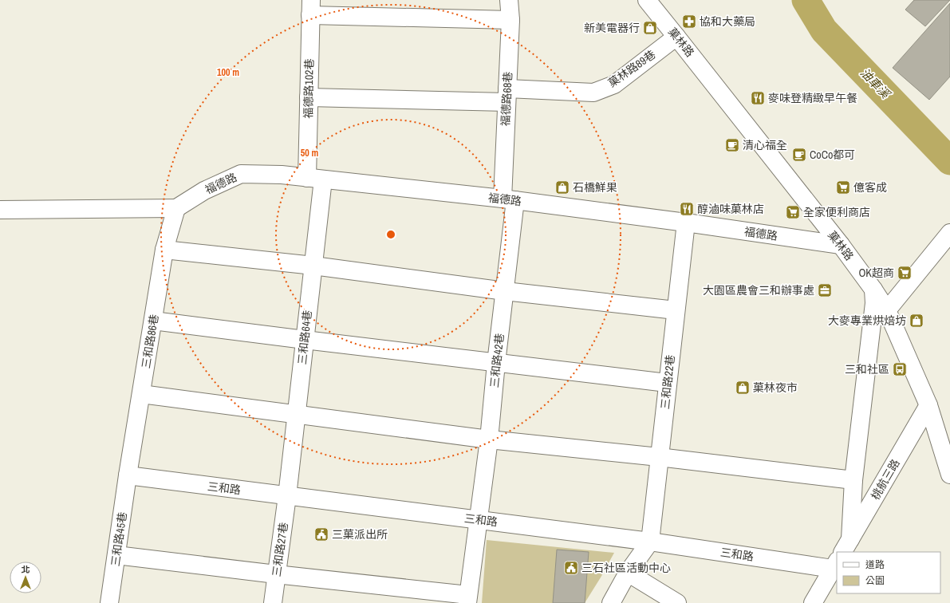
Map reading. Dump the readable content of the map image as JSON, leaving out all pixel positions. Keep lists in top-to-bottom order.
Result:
{
  "streets": {
    "street": [
      "菓林路",
      "菓林路89巷",
      "福德路102巷",
      "福德路68巷",
      "福德路",
      "三和路64巷",
      "三和路86巷",
      "三和路42巷",
      "三和路22巷",
      "桃航三路",
      "三和路",
      "三和路45巷",
      "三和路27巷"
    ]
  },
  "crossings": [
    ["菓林路", "菓林路89巷"],
    ["菓林路", "福德路"],
    ["菓林路", "桃航三路"],
    ["菓林路89巷", "福德路102巷"],
    ["菓林路89巷", "福德路68巷"],
    ["福德路102巷", "福德路"],
    ["福德路102巷", "三和路64巷"],
    ["福德路68巷", "福德路"],
    ["福德路68巷", "三和路42巷"],
    ["福德路", "三和路64巷"],
    ["福德路", "三和路86巷"],
    ["福德路", "三和路42巷"],
    ["福德路", "三和路22巷"],
    ["三和路64巷", "三和路"],
    ["三和路64巷", "三和路27巷"],
    ["三和路86巷", "三和路"],
    ["三和路86巷", "三和路45巷"],
    ["三和路42巷", "三和路"],
    ["三和路22巷", "三和路"],
    ["三和路", "三和路45巷"],
    ["三和路", "三和路27巷"]
  ],
  "water": ["油車溪"],
  "places": {
    "pharmacy": ["協和大藥局"],
    "shop": [
      "新美電器行",
      "石橋鮮果",
      "大麥專業烘焙坊",
      "菓林夜市"
    ],
    "restaurant": ["麥味登精緻早午餐", "醇滷味菓林店"],
    "cafe": ["清心福全", "CoCo都可"],
    "supermarket": ["億客成", "全家便利商店", "OK超商"],
    "office": ["大園區農會三和辦事處"],
    "bus stop": ["三和社區"],
    "public building": ["三菓派出所", "三石社區活動中心"]
  },
  "legend": ["道路", "公園"],
  "north": "top",
  "rings": ["100 m", "50 m"]
}
